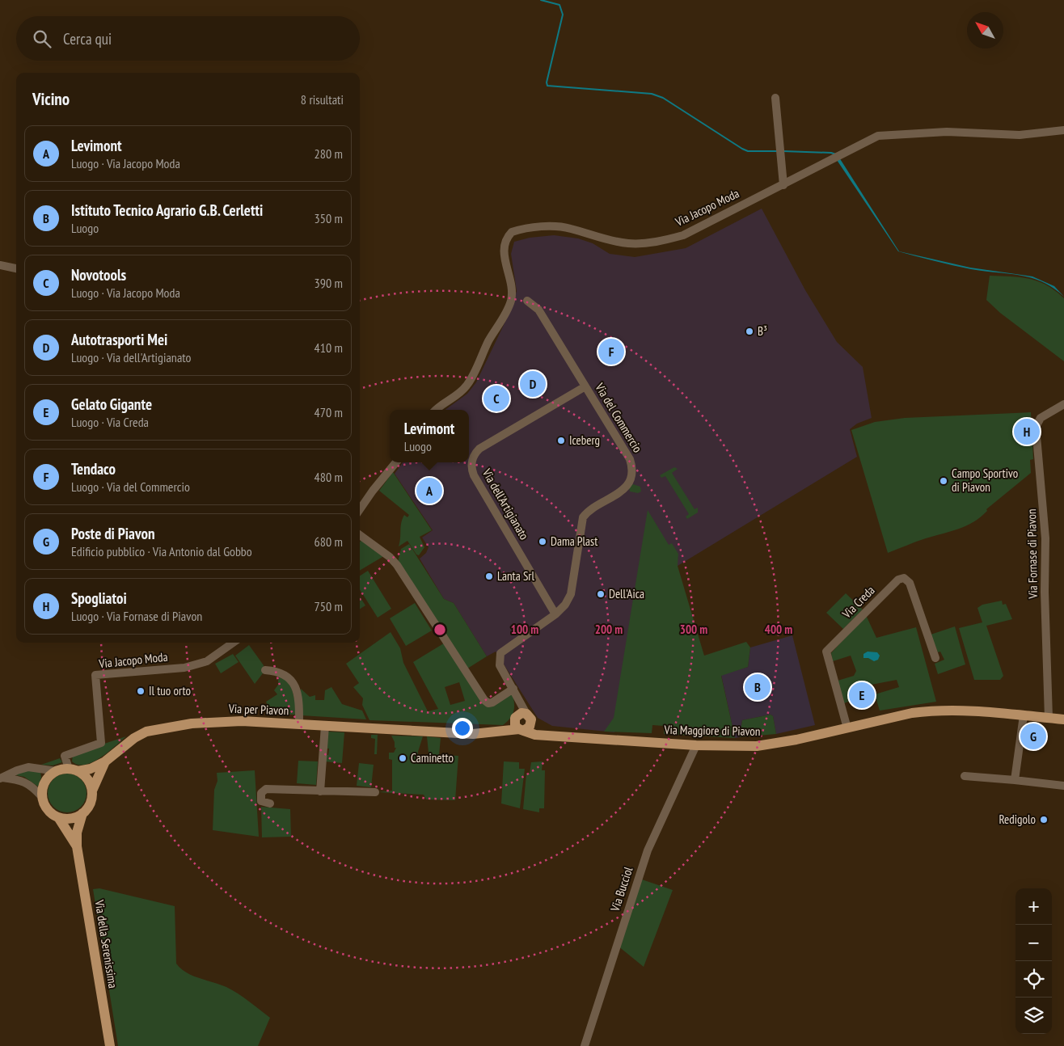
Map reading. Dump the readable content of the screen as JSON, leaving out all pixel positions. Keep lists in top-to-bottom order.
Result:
{
  "streets": {
    "main road": ["Via per Piavon", "Via Maggiore di Piavon", "Via della Serenissima"],
    "street": [
      "Via Jacopo Moda",
      "Via del Commercio",
      "Via dell'Artigianato",
      "Via Fornase di Piavon",
      "Via Creda",
      "Via Bucciol"
    ]
  },
  "crossings": [
    ["Via Jacopo Moda", "Via per Piavon"],
    ["Via del Commercio", "Via dell'Artigianato"],
    ["Via del Commercio", "Via per Piavon"],
    ["Via del Commercio", "Via Maggiore di Piavon"],
    ["Via Fornase di Piavon", "Via Maggiore di Piavon"],
    ["Via Creda", "Via Maggiore di Piavon"],
    ["Via per Piavon", "Via Maggiore di Piavon"],
    ["Via Maggiore di Piavon", "Via Bucciol"]
  ],
  "places": [
    "B³",
    "Iceberg",
    "Campo Sportivo di Piavon",
    "Dama Plast",
    "Lanta Srl",
    "Dell'Aica",
    "Il tuo orto",
    "Caminetto",
    "Redigolo"
  ],
  "north": "top left",
  "page": {
    "search": "Cerca qui",
    "heading": ["Vicino", "8 risultati"],
    "list": [
      {
        "mark": "A",
        "name": "Levimont",
        "note": "Luogo · Via Jacopo Moda",
        "value": "280 m"
      },
      {
        "mark": "B",
        "name": "Istituto Tecnico Agrario G.B. Cerletti",
        "note": "Luogo",
        "value": "350 m"
      },
      {
        "mark": "C",
        "name": "Novotools",
        "note": "Luogo · Via Jacopo Moda",
        "value": "390 m"
      },
      {
        "mark": "D",
        "name": "Autotrasporti Mei",
        "note": "Luogo · Via dell'Artigianato",
        "value": "410 m"
      },
      {
        "mark": "E",
        "name": "Gelato Gigante",
        "note": "Luogo · Via Creda",
        "value": "470 m"
      },
      {
        "mark": "F",
        "name": "Tendaco",
        "note": "Luogo · Via del Commercio",
        "value": "480 m"
      },
      {
        "mark": "G",
        "name": "Poste di Piavon",
        "note": "Edificio pubblico · Via Antonio dal Gobbo",
        "value": "680 m"
      },
      {
        "mark": "H",
        "name": "Spogliatoi",
        "note": "Luogo · Via Fornase di Piavon",
        "value": "750 m"
      }
    ],
    "pins": [
      "F",
      "D",
      "C",
      "H",
      "A",
      "B",
      "E",
      "G"
    ],
    "popup": ["Levimont", "Luogo"],
    "map_buttons": ["+", "−"]
  },
  "rings": [
    "100 m",
    "200 m",
    "300 m",
    "400 m"
  ]
}
